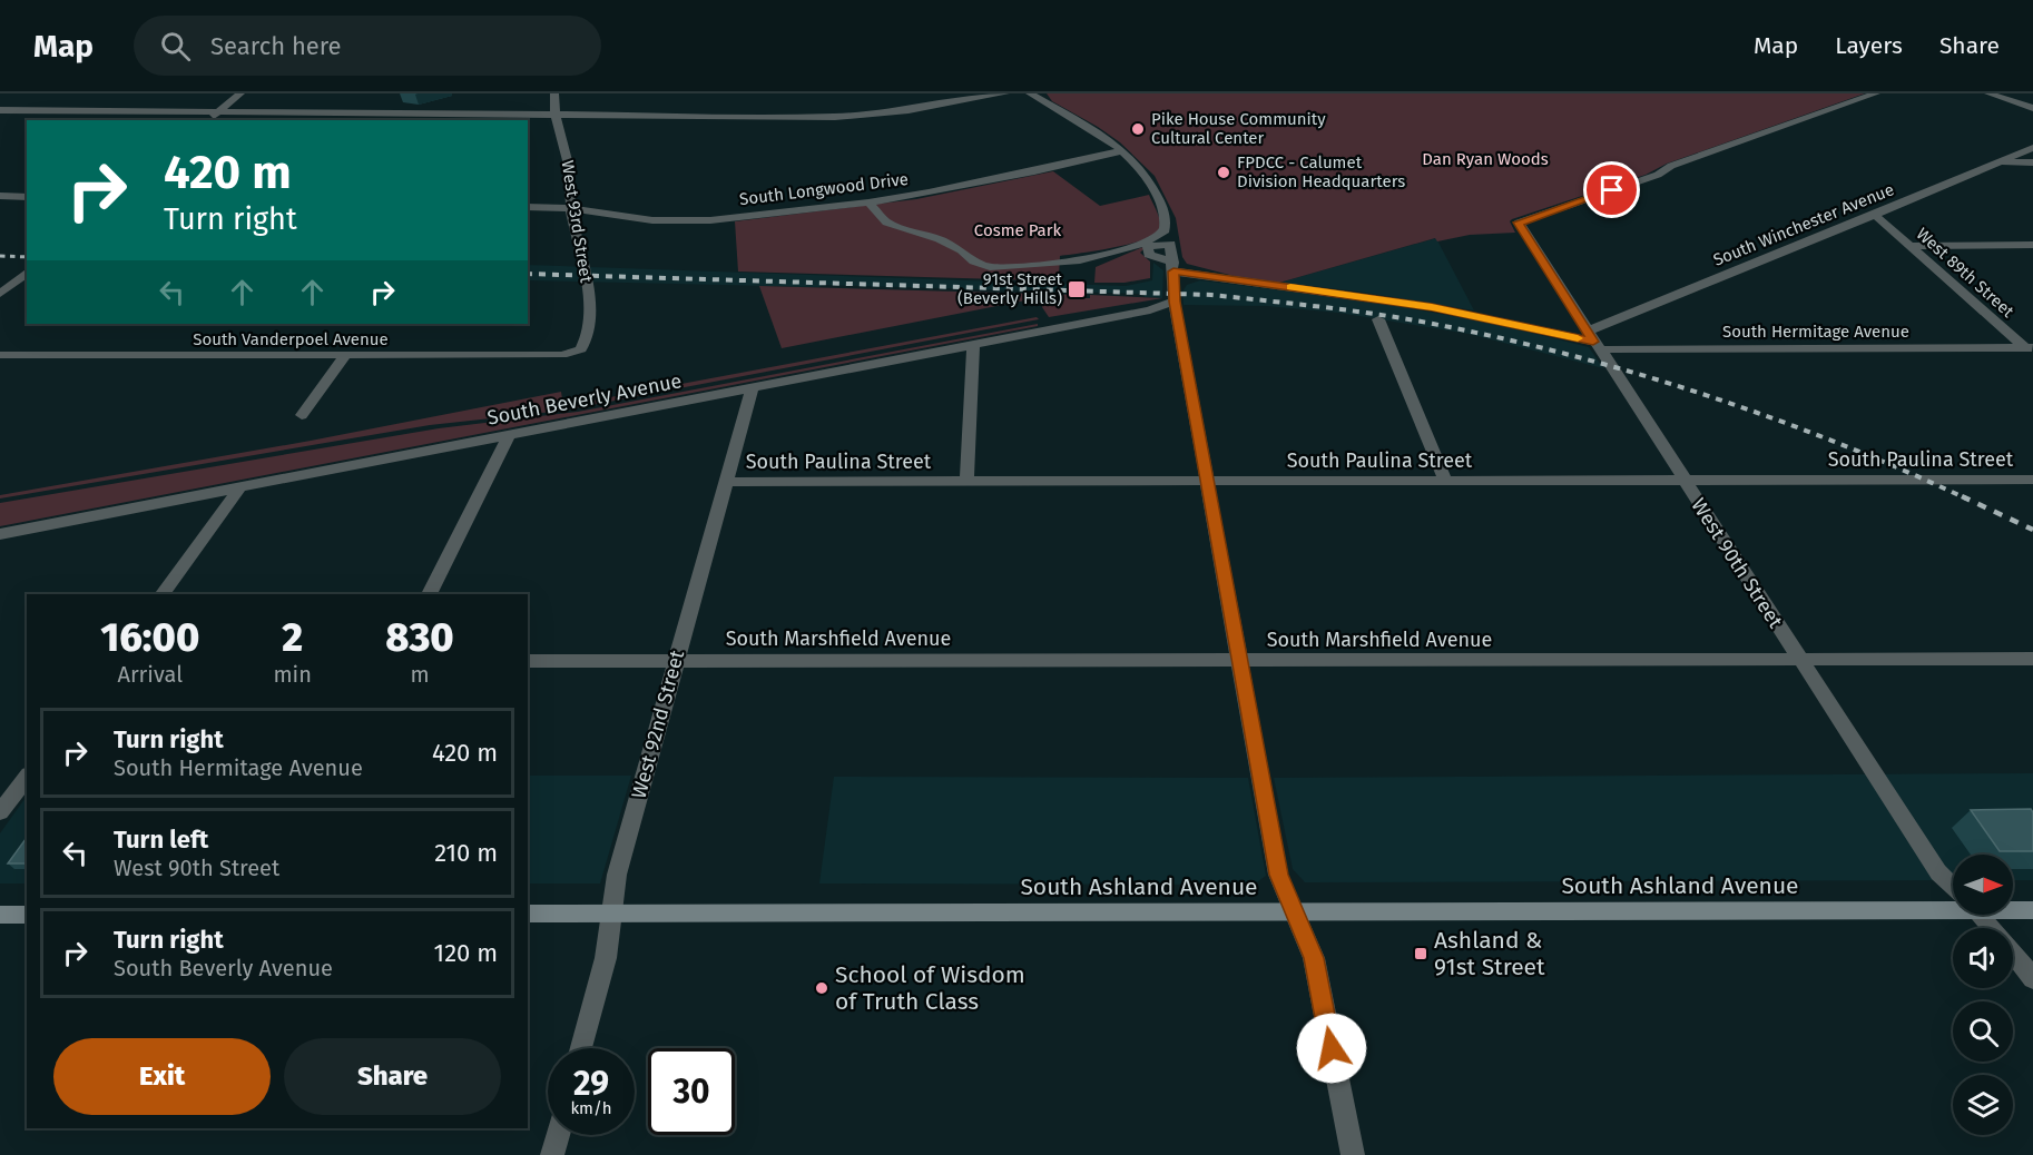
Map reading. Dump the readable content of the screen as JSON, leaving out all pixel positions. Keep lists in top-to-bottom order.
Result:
{
  "streets": {
    "main road": ["South Ashland Avenue"],
    "street": [
      "South Longwood Drive",
      "West 93rd Street",
      "South Winchester Avenue",
      "West 89th Street",
      "South Hermitage Avenue",
      "South Vanderpoel Avenue",
      "South Beverly Avenue",
      "South Paulina Street",
      "West 90th Street",
      "South Marshfield Avenue",
      "West 92nd Street"
    ]
  },
  "crossings": [
    ["South Longwood Drive", "West 93rd Street"],
    ["West 93rd Street", "South Vanderpoel Avenue"],
    ["South Winchester Avenue", "West 89th Street"],
    ["South Winchester Avenue", "South Hermitage Avenue"],
    ["South Winchester Avenue", "West 90th Street"],
    ["West 89th Street", "South Hermitage Avenue"],
    ["South Hermitage Avenue", "West 90th Street"],
    ["South Beverly Avenue", "West 92nd Street"],
    ["South Paulina Street", "West 90th Street"],
    ["South Paulina Street", "West 92nd Street"],
    ["West 90th Street", "South Marshfield Avenue"],
    ["South Marshfield Avenue", "West 92nd Street"],
    ["West 92nd Street", "South Ashland Avenue"]
  ],
  "parks": ["Dan Ryan Woods", "Cosme Park"],
  "places": {
    "other": ["Pike House Community Cultural Center", "FPDCC - Calumet Division Headquarters", "School of Wisdom of Truth Class"],
    "transit": ["91st Street (Beverly Hills)", "Ashland & 91st Street"]
  },
  "north": "right",
  "page": {
    "header": "Map",
    "search": "Search here",
    "nav": ["Map", "Layers", "Share"],
    "turn": ["420 m", "Turn right"],
    "eta": [
      "16:00",
      "Arrival",
      "2",
      "min",
      "830",
      "m"
    ],
    "list": [
      {
        "name": "Turn right",
        "note": "South Hermitage Avenue",
        "value": "420 m"
      },
      {
        "name": "Turn left",
        "note": "West 90th Street",
        "value": "210 m"
      },
      {
        "name": "Turn right",
        "note": "South Beverly Avenue",
        "value": "120 m"
      }
    ],
    "buttons": ["Exit", "Share"],
    "speed": "29 km/h",
    "limit": "30"
  }
}
